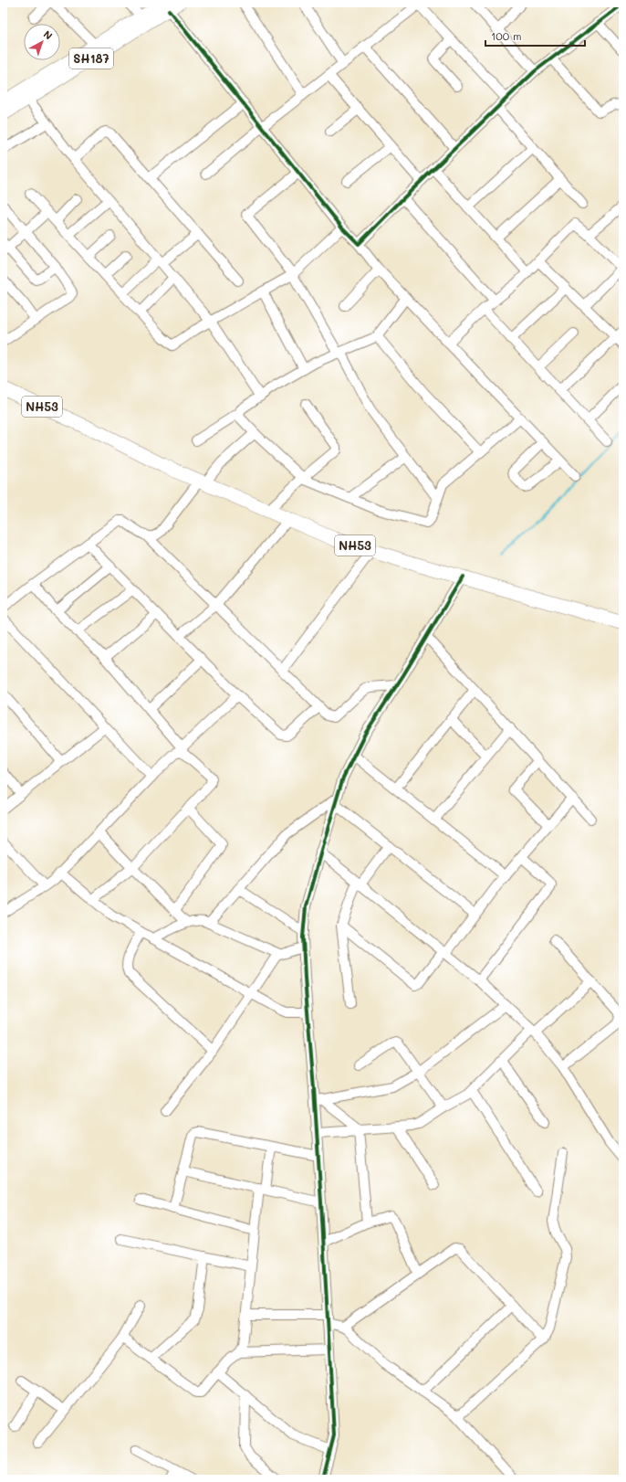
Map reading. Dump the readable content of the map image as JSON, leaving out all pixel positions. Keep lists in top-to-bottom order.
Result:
{
  "streets": {
    "highway": ["NH53"],
    "main road": ["SH187"]
  },
  "scale_bar": "100 m",
  "north": "top right"
}
